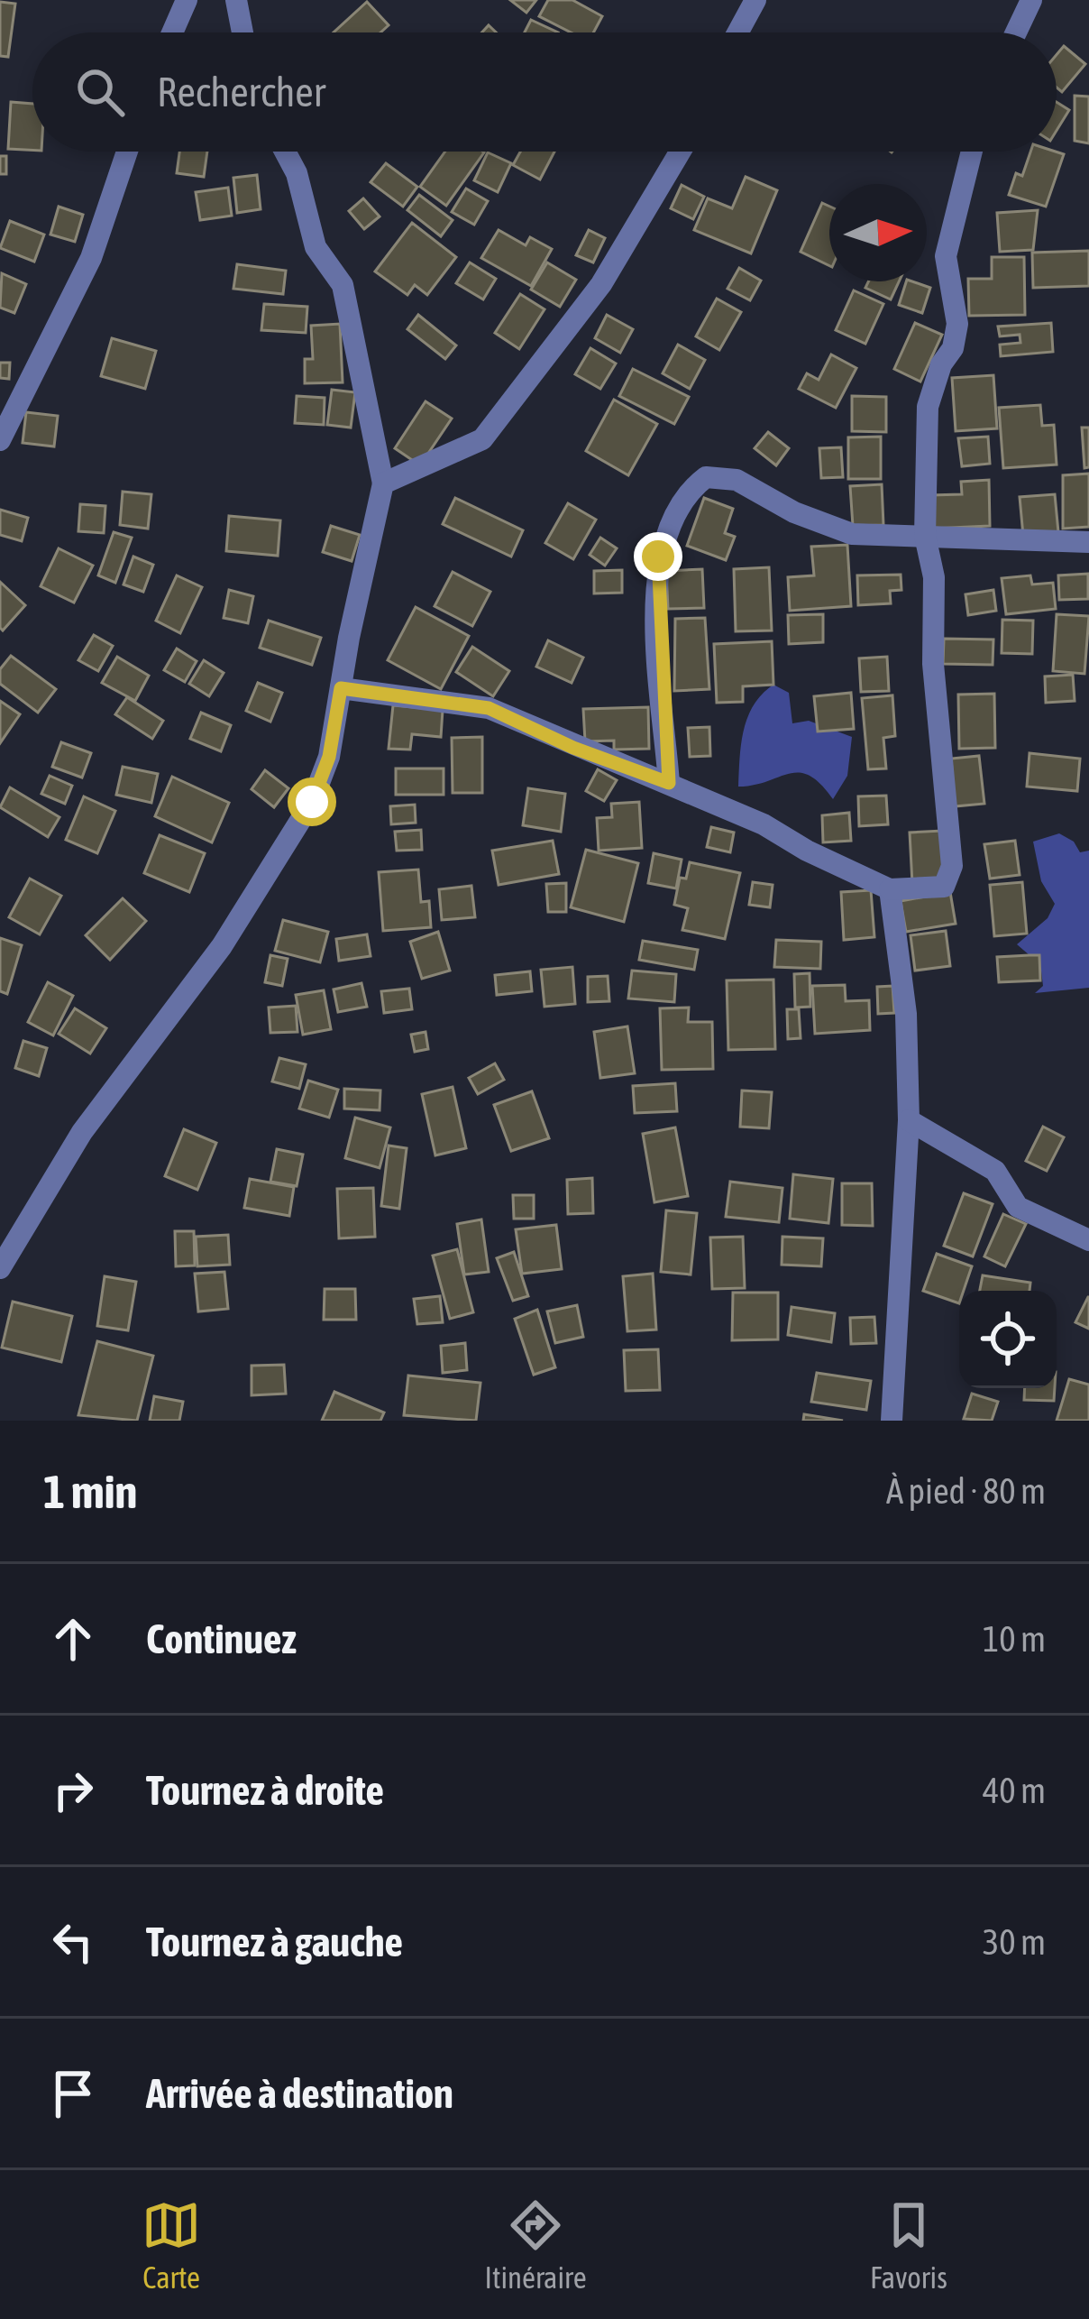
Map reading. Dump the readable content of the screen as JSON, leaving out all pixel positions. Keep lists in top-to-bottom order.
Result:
{
  "north": "right",
  "page": {
    "search": "Rechercher",
    "heading": ["1 min", "À pied · 80 m"],
    "list": [
      ["Continuez", "10 m"],
      ["Tournez à droite", "40 m"],
      ["Tournez à gauche", "30 m"],
      "Arrivée à destination"
    ],
    "nav": ["Carte", "Itinéraire", "Favoris"]
  }
}
